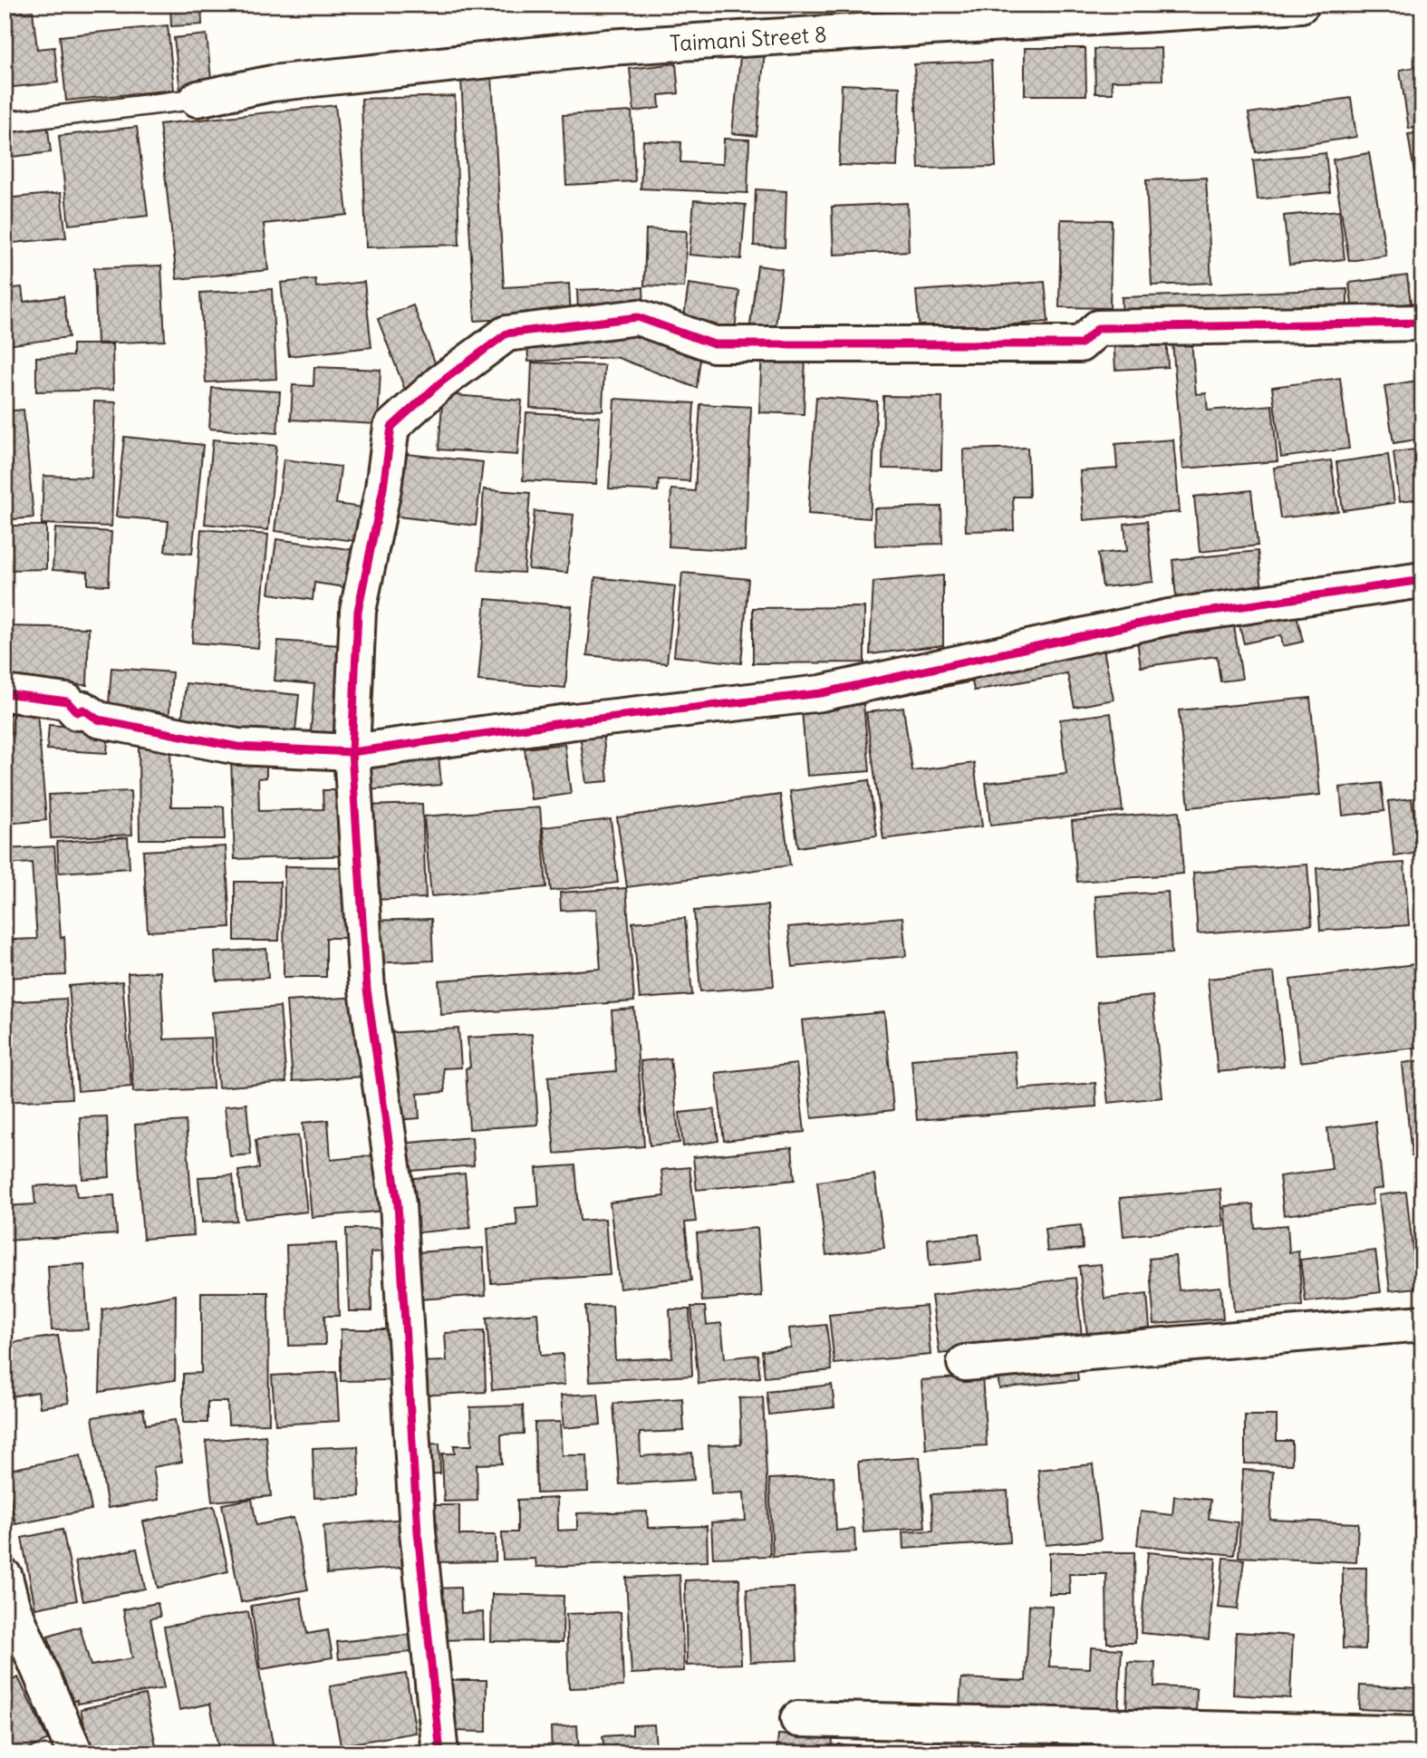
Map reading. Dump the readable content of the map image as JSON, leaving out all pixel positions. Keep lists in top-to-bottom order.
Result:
{
  "streets": {
    "street": ["Taimani Street 8"]
  }
}
